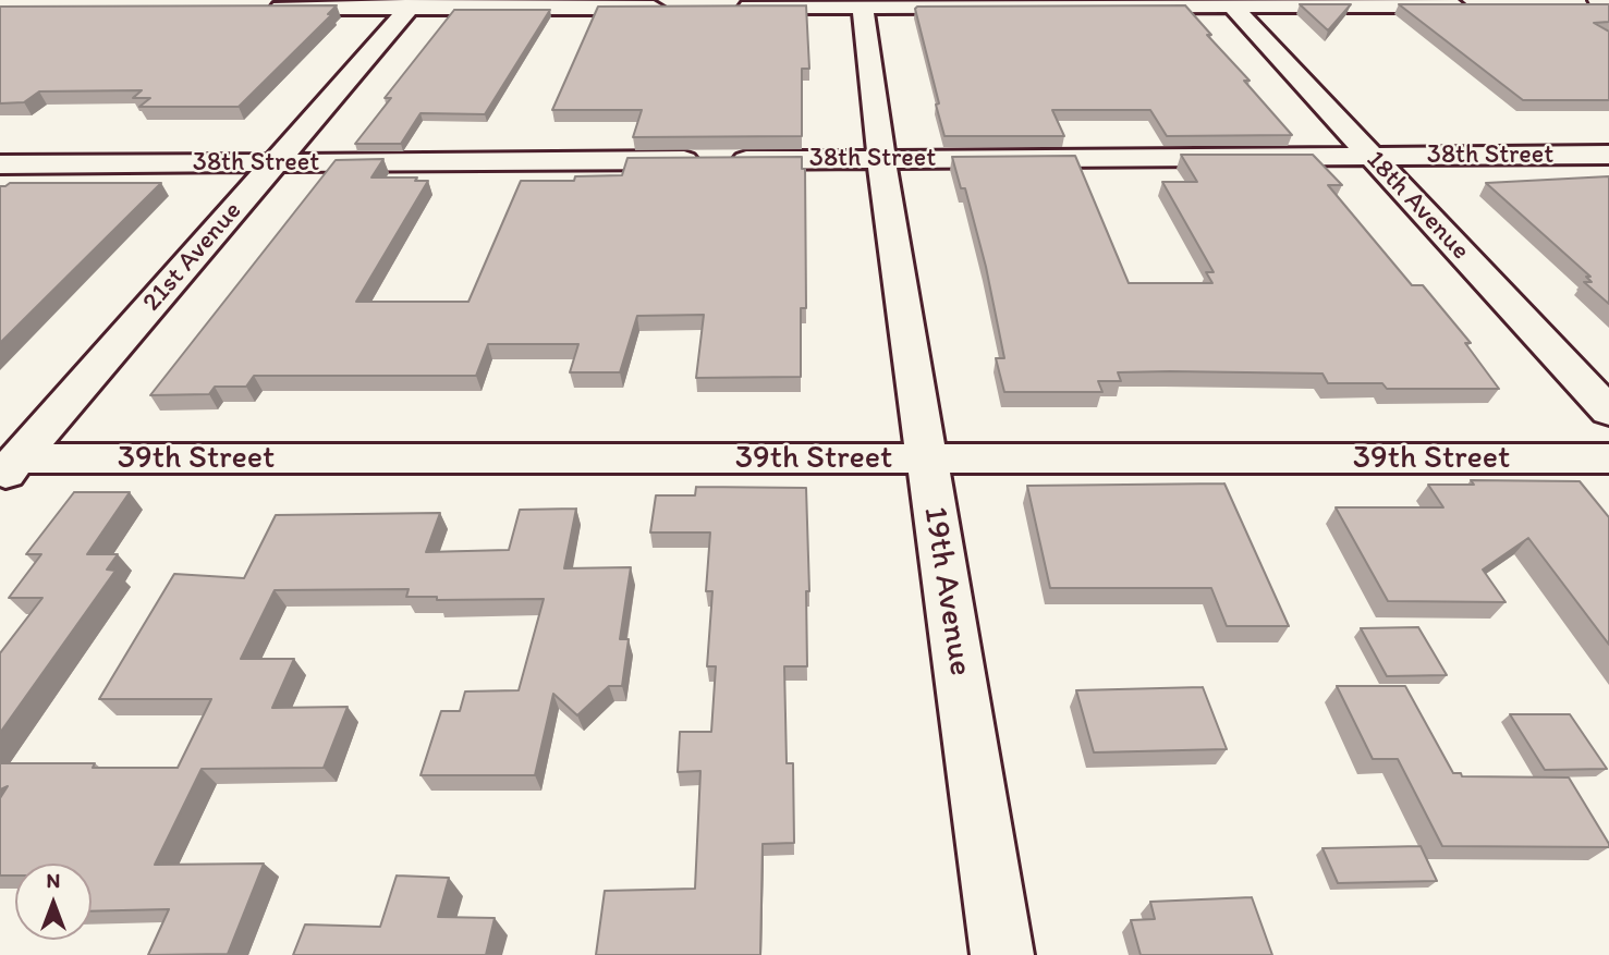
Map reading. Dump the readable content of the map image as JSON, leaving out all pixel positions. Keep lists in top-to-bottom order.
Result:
{
  "streets": {
    "street": [
      "38th Street",
      "18th Avenue",
      "21st Avenue",
      "39th Street",
      "19th Avenue"
    ]
  },
  "crossings": [
    ["38th Street", "18th Avenue"],
    ["38th Street", "21st Avenue"],
    ["38th Street", "19th Avenue"],
    ["21st Avenue", "39th Street"],
    ["39th Street", "19th Avenue"]
  ],
  "north": "top"
}
